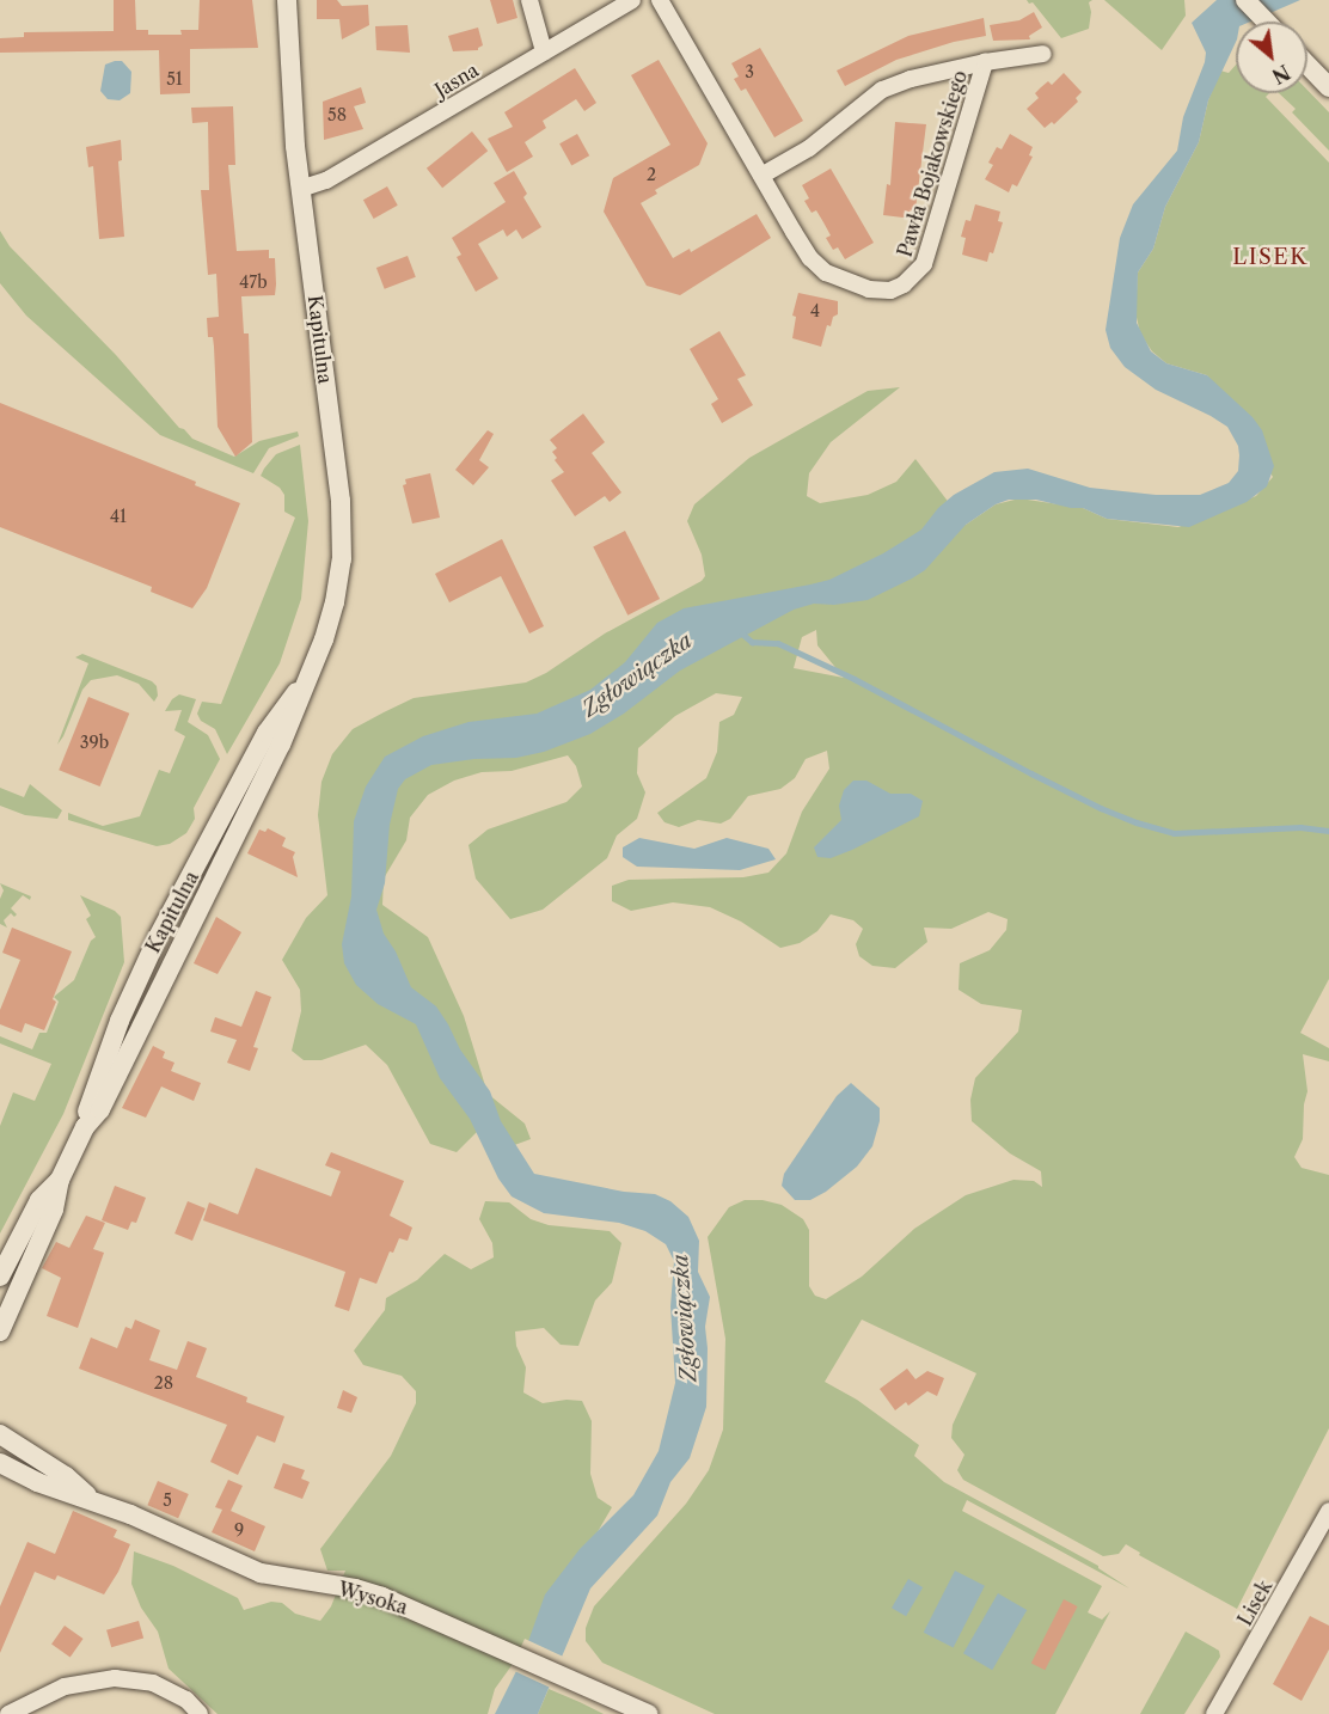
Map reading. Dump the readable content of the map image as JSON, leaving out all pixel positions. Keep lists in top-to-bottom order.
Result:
{
  "streets": {
    "street": [
      "Jasna",
      "Pawła Bojakowskiego",
      "Kapitulna",
      "Wysoka",
      "Lisek"
    ]
  },
  "crossings": [
    ["Jasna", "Kapitulna"]
  ],
  "districts": ["LISEK"],
  "water": ["Zgłowiączka"],
  "house_numbers": [
    "3",
    "51",
    "58",
    "2",
    "47b",
    "4",
    "41",
    "39b",
    "28",
    "5",
    "9"
  ],
  "north": "bottom right"
}
